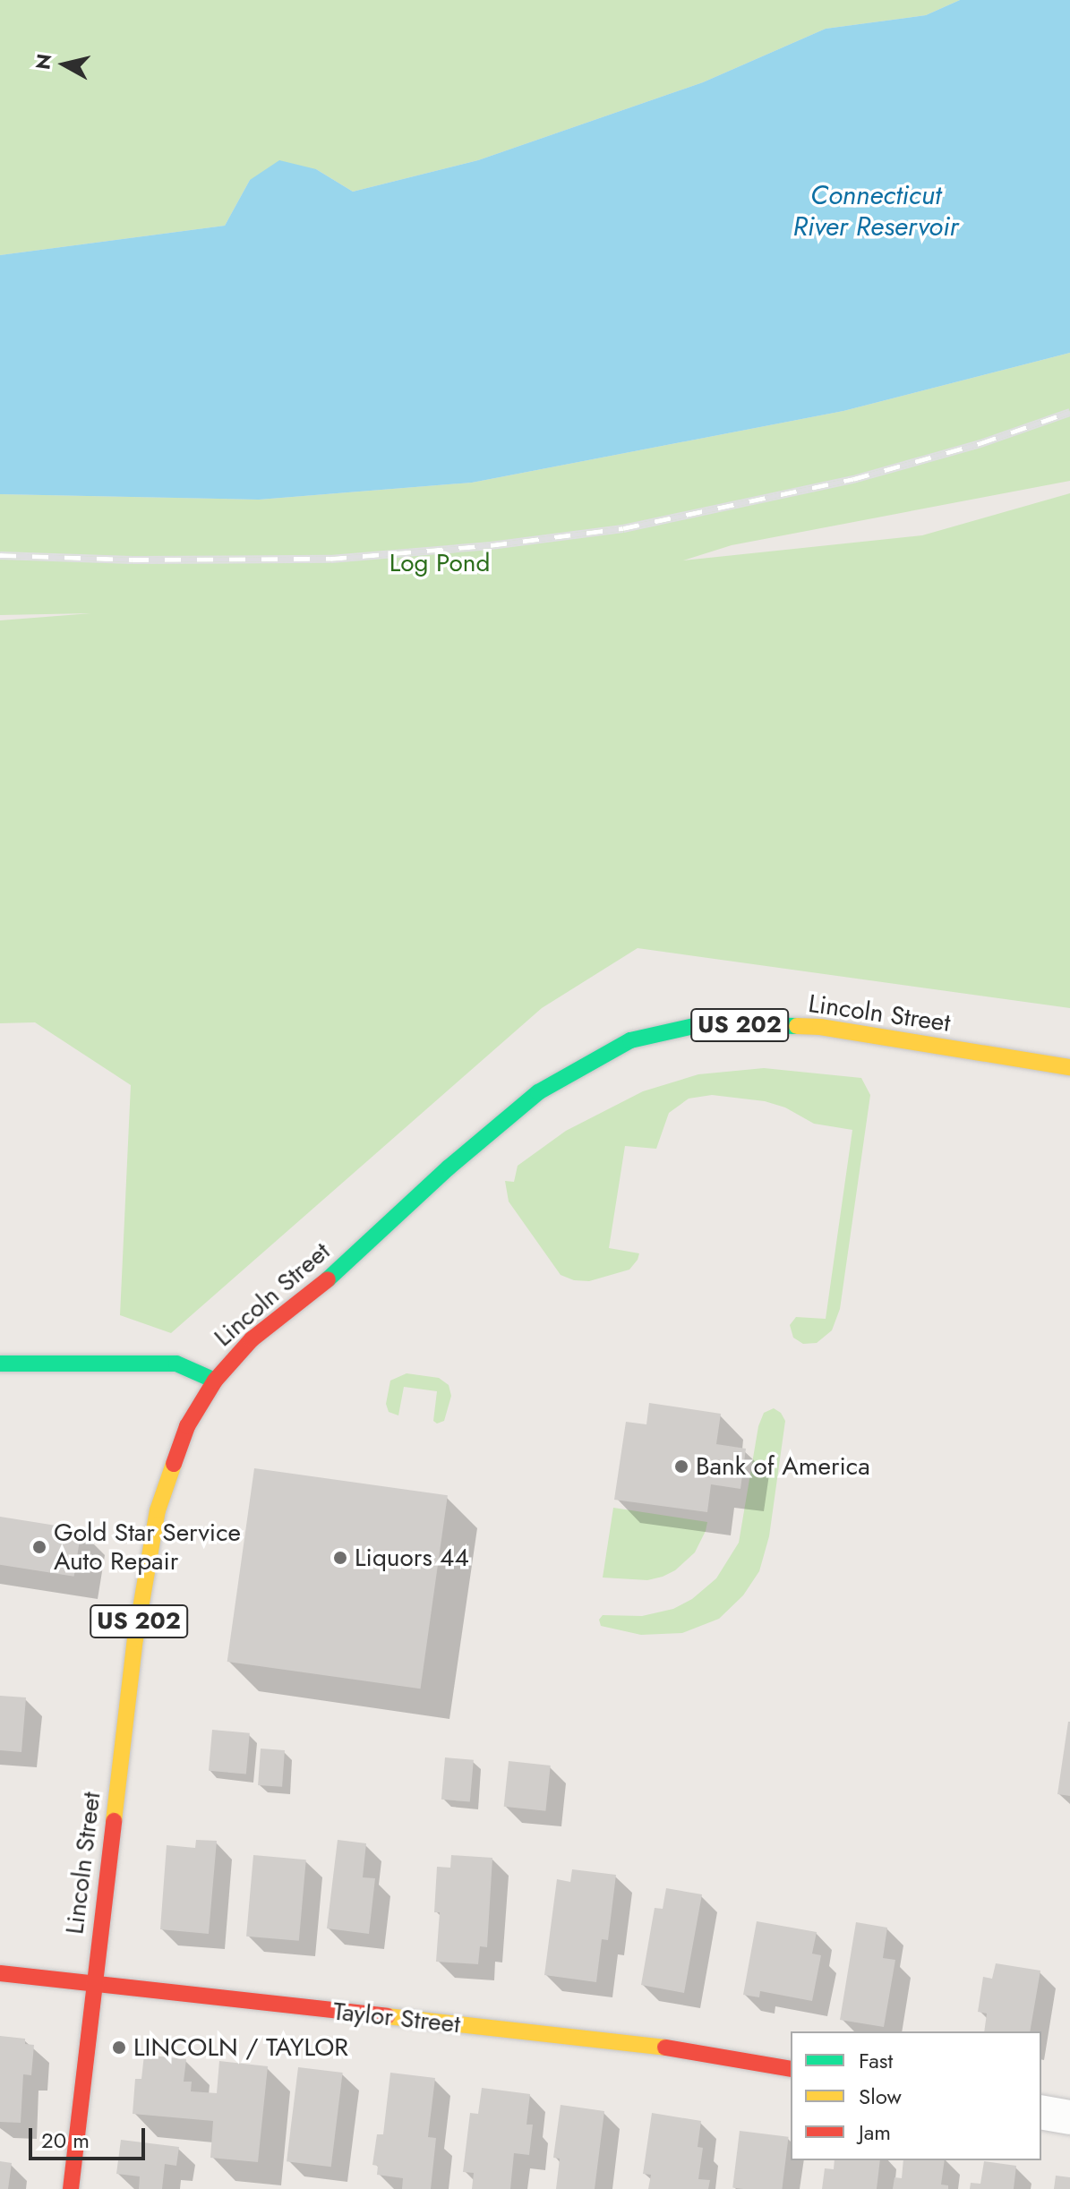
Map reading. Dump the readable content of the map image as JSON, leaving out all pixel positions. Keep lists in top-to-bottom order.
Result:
{
  "streets": {
    "main road": ["Lincoln Street", "US 202", "Taylor Street"]
  },
  "crossings": [
    ["Lincoln Street", "Taylor Street"]
  ],
  "water": ["Connecticut River Reservoir"],
  "parks": ["Log Pond"],
  "places": [
    "Bank of America",
    "Gold Star Service Auto Repair",
    "Liquors 44",
    "LINCOLN / TAYLOR"
  ],
  "legend": ["Fast", "Slow", "Jam"],
  "scale_bar": "20 m",
  "north": "left"
}
